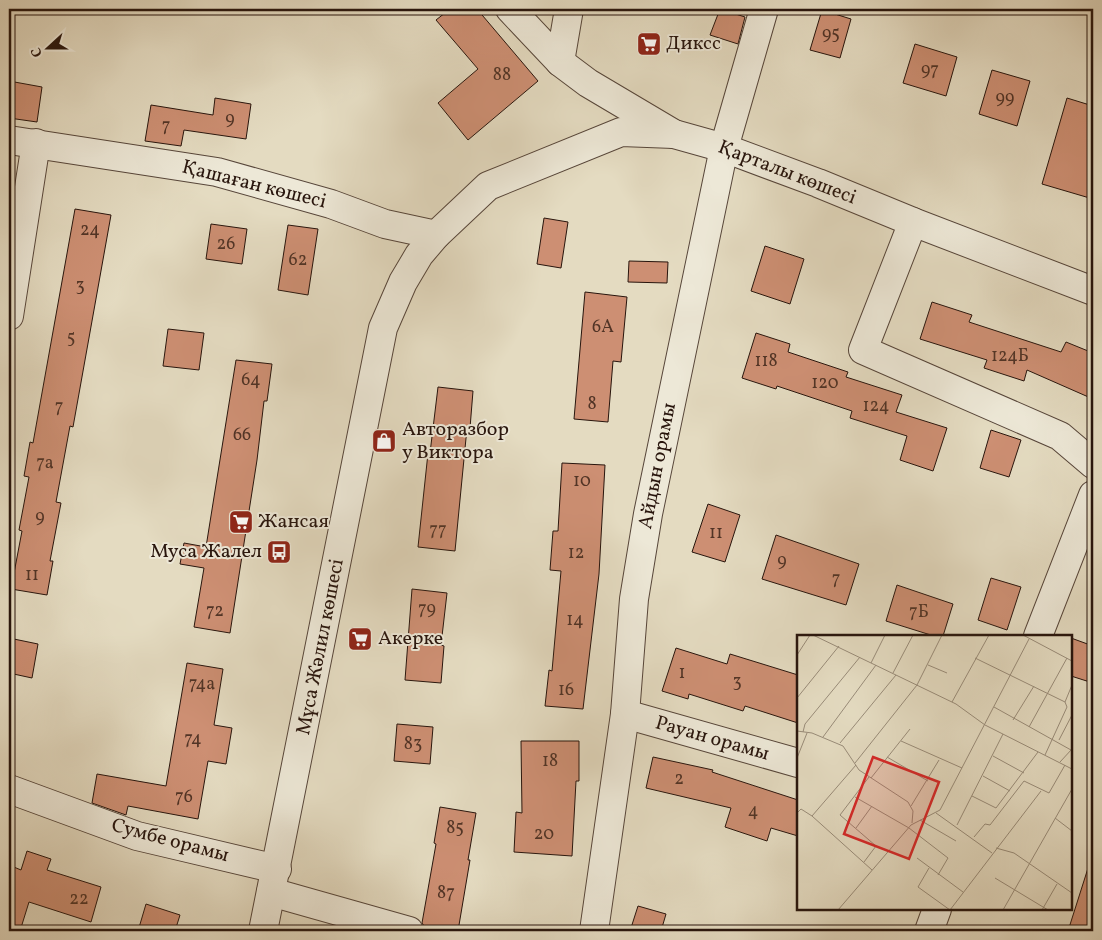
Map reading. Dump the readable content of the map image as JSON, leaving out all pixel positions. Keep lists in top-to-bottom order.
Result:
{
  "streets": {
    "street": [
      "Қарталы көшесі",
      "Қашаған көшесі",
      "Айдын орамы",
      "Мұса Жәлил көшесі",
      "Рауан орамы",
      "Сумбе орамы"
    ]
  },
  "crossings": [
    ["Қарталы көшесі", "Айдын орамы"],
    ["Қарталы көшесі", "Мұса Жәлил көшесі"],
    ["Қашаған көшесі", "Мұса Жәлил көшесі"],
    ["Айдын орамы", "Рауан орамы"],
    ["Мұса Жәлил көшесі", "Сумбе орамы"]
  ],
  "places": {
    "supermarket": ["Диксс", "Жансая", "Акерке"],
    "shop": ["Авторазбор у Виктора"],
    "bus stop": ["Муса Жалел"]
  },
  "house_numbers": [
    "95",
    "97",
    "88",
    "99",
    "9",
    "7",
    "24",
    "26",
    "62",
    "3",
    "6А",
    "5",
    "124Б",
    "118",
    "64",
    "120",
    "8",
    "124",
    "7",
    "66",
    "7а",
    "10",
    "9",
    "77",
    "11",
    "12",
    "9",
    "11",
    "7",
    "79",
    "72",
    "7Б",
    "14",
    "1",
    "3",
    "74а",
    "16",
    "74",
    "83",
    "18",
    "2",
    "76",
    "4",
    "85",
    "20",
    "87",
    "22"
  ],
  "north": "left"
}
